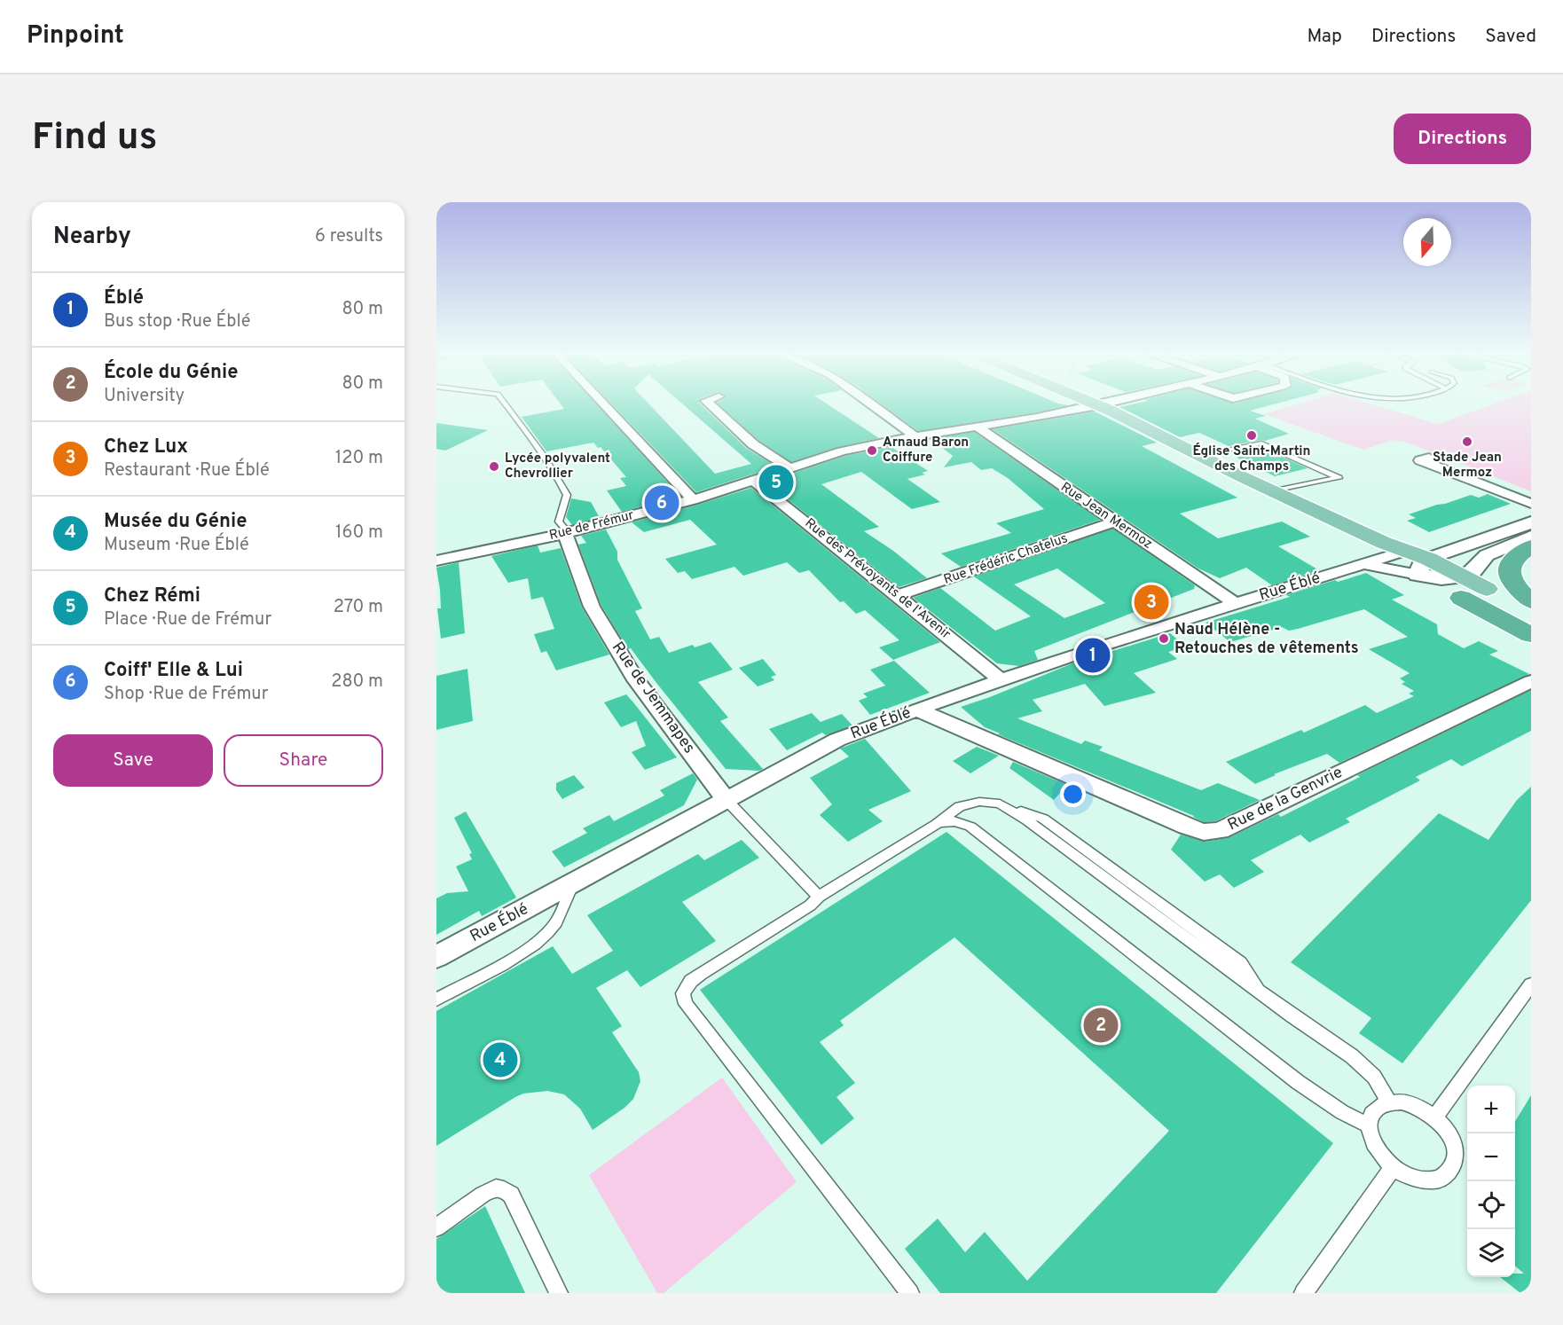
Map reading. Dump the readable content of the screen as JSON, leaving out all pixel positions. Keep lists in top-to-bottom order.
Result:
{
  "streets": {
    "street": [
      "Rue Jean Mermoz",
      "Rue de Frémur",
      "Rue Frédéric Chatelus",
      "Rue des Prévoyants de l'Avenir",
      "Rue Éblé",
      "Rue de Jemmapes",
      "Rue de la Genvrie"
    ]
  },
  "crossings": [
    ["Rue Jean Mermoz", "Rue de Frémur"],
    ["Rue Jean Mermoz", "Rue Frédéric Chatelus"],
    ["Rue Jean Mermoz", "Rue Éblé"],
    ["Rue de Frémur", "Rue des Prévoyants de l'Avenir"],
    ["Rue de Frémur", "Rue de Jemmapes"],
    ["Rue Frédéric Chatelus", "Rue des Prévoyants de l'Avenir"],
    ["Rue des Prévoyants de l'Avenir", "Rue Éblé"],
    ["Rue Éblé", "Rue de Jemmapes"],
    ["Rue Éblé", "Rue de la Genvrie"]
  ],
  "places": [
    "Église Saint-Martin des Champs",
    "Stade Jean Mermoz",
    "Arnaud Baron Coiffure",
    "Lycée polyvalent Chevrollier",
    "Naud Hélène - Retouches de vêtements"
  ],
  "north": "bottom",
  "page": {
    "header": "Pinpoint",
    "nav": ["Map", "Directions", "Saved"],
    "buttons": [
      "Directions",
      ["Save", "Share"]
    ],
    "title": "Find us",
    "heading": ["Nearby", "6 results"],
    "list": [
      {
        "mark": "1",
        "name": "Éblé",
        "note": "Bus stop · Rue Éblé",
        "value": "80 m"
      },
      {
        "mark": "2",
        "name": "École du Génie",
        "note": "University",
        "value": "80 m"
      },
      {
        "mark": "3",
        "name": "Chez Lux",
        "note": "Restaurant · Rue Éblé",
        "value": "120 m"
      },
      {
        "mark": "4",
        "name": "Musée du Génie",
        "note": "Museum · Rue Éblé",
        "value": "160 m"
      },
      {
        "mark": "5",
        "name": "Chez Rémi",
        "note": "Place · Rue de Frémur",
        "value": "270 m"
      },
      {
        "mark": "6",
        "name": "Coiff' Elle & Lui",
        "note": "Shop · Rue de Frémur",
        "value": "280 m"
      }
    ],
    "pins": [
      "5",
      "6",
      "3",
      "1",
      "2",
      "4"
    ],
    "map_buttons": ["+", "−"]
  }
}
